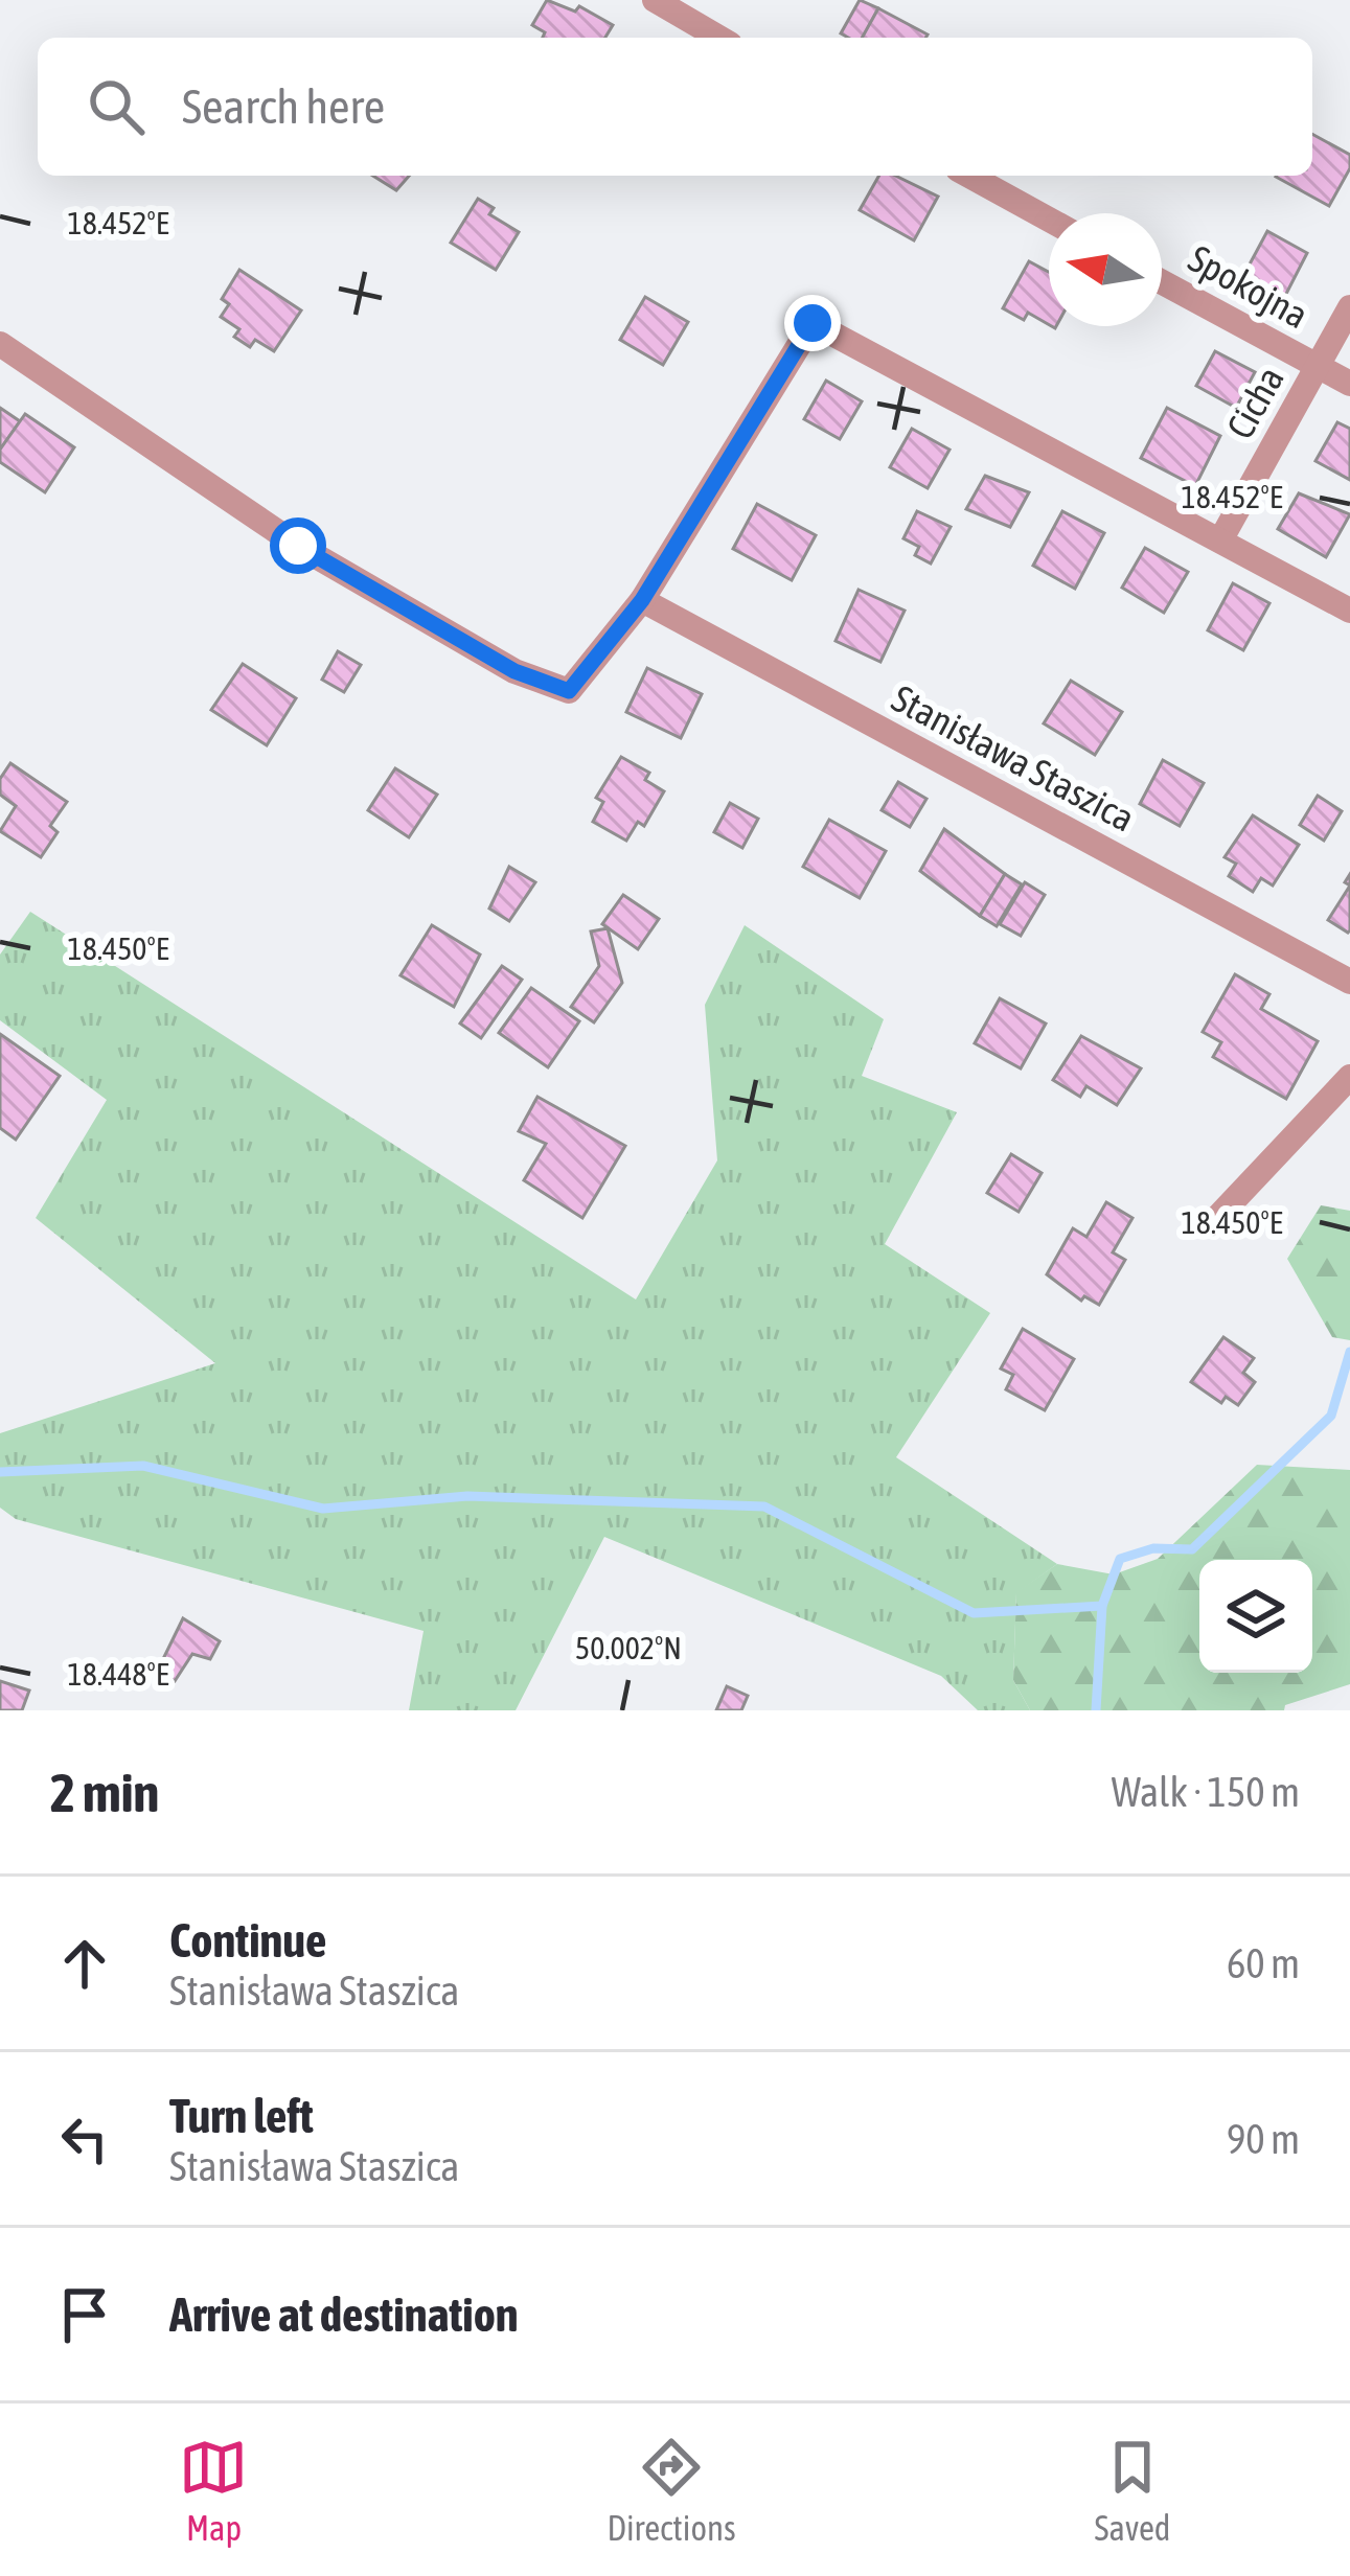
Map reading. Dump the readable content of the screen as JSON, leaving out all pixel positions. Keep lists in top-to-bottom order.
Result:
{
  "streets": {
    "street": ["Spokojna", "Cicha", "Stanisława Staszica"]
  },
  "crossings": [
    ["Spokojna", "Cicha"]
  ],
  "north": "left",
  "page": {
    "search": "Search here",
    "heading": ["2 min", "Walk · 150 m"],
    "list": [
      ["Continue", "Stanisława Staszica", "60 m"],
      ["Turn left", "Stanisława Staszica", "90 m"],
      "Arrive at destination"
    ],
    "nav": ["Map", "Directions", "Saved"]
  },
  "coordinates": [
    "18.452°E",
    "18.450°E",
    "50.002°N",
    "18.448°E"
  ]
}
